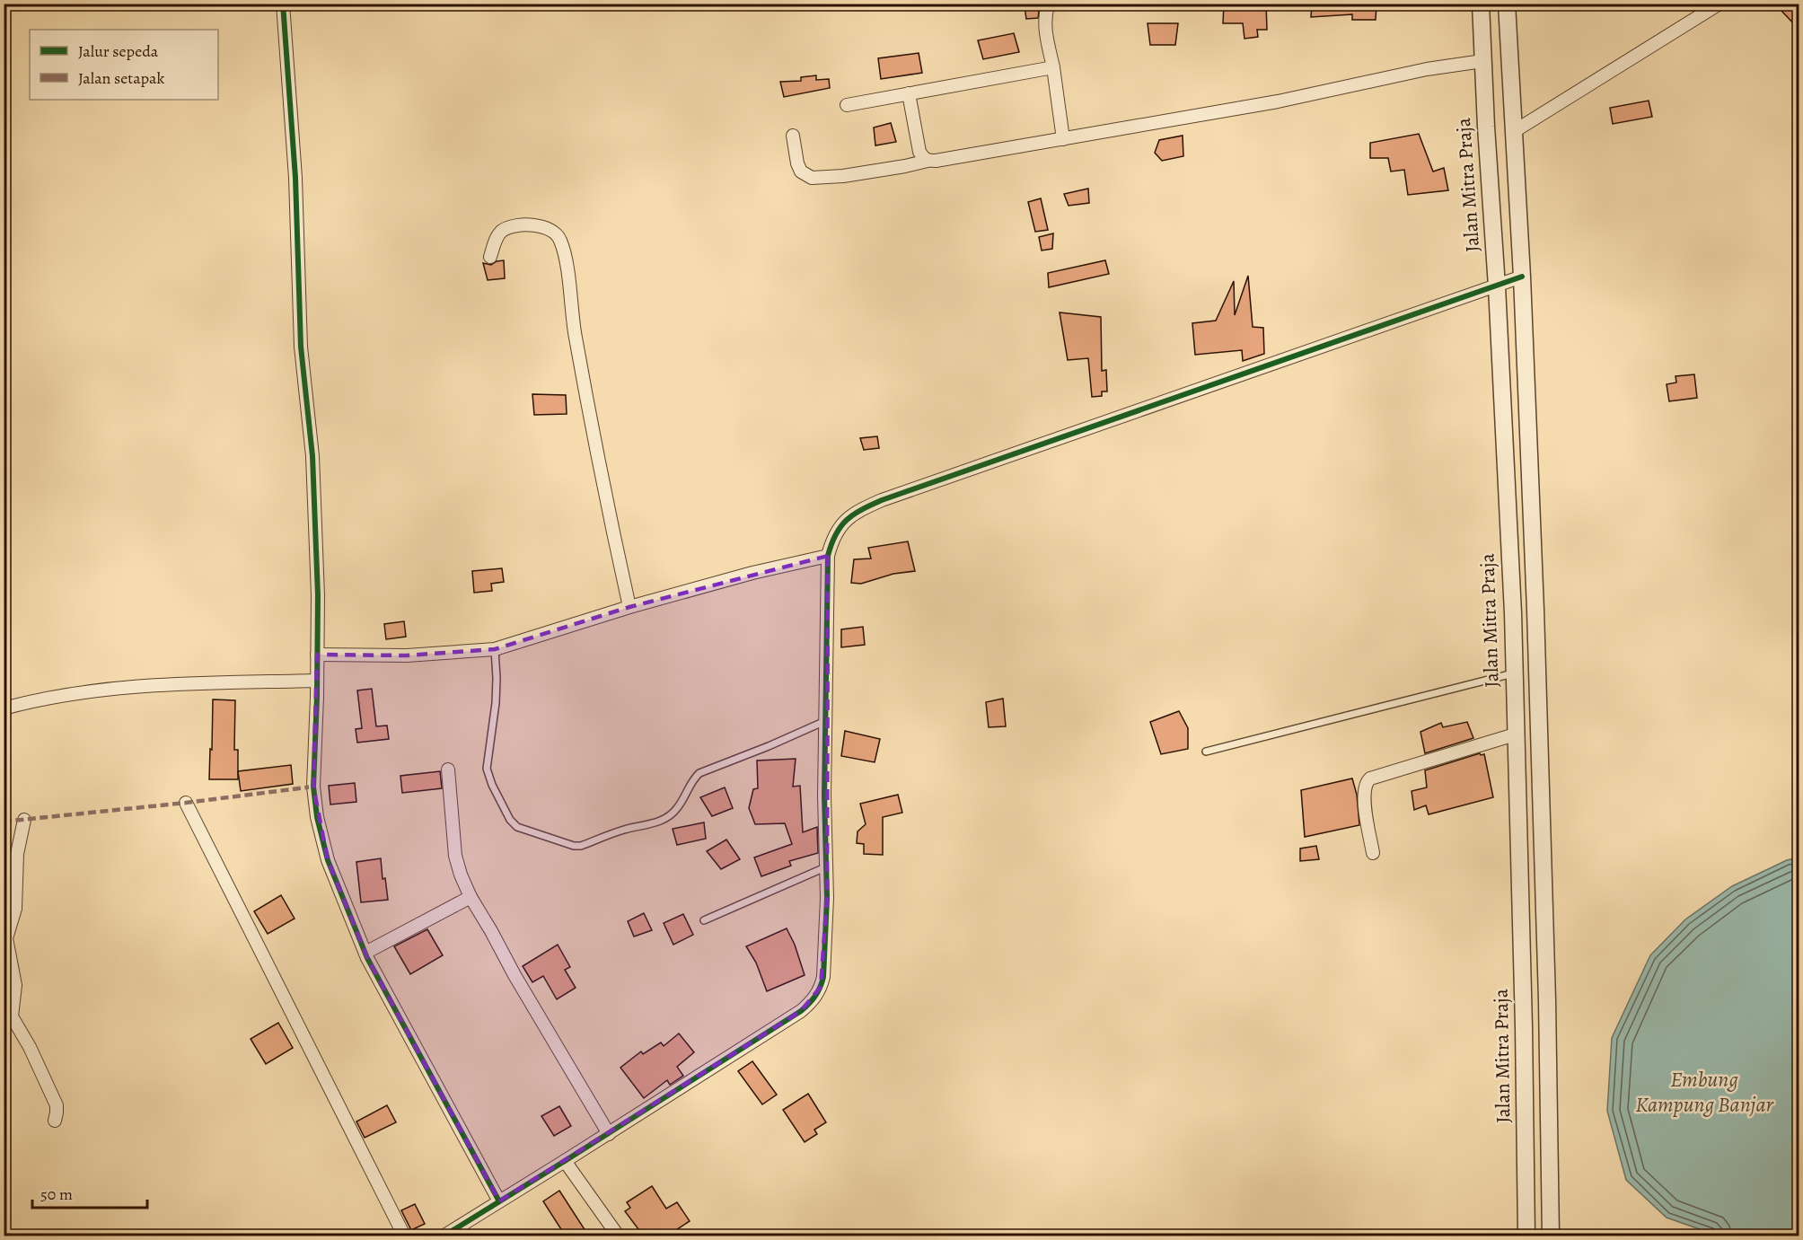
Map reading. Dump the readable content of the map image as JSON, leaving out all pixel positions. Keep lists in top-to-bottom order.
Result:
{
  "streets": {
    "street": ["Jalan Mitra Praja"]
  },
  "water": ["Embung Kampung Banjar"],
  "legend": ["Jalur sepeda", "Jalan setapak"],
  "scale_bar": "50 m"
}
